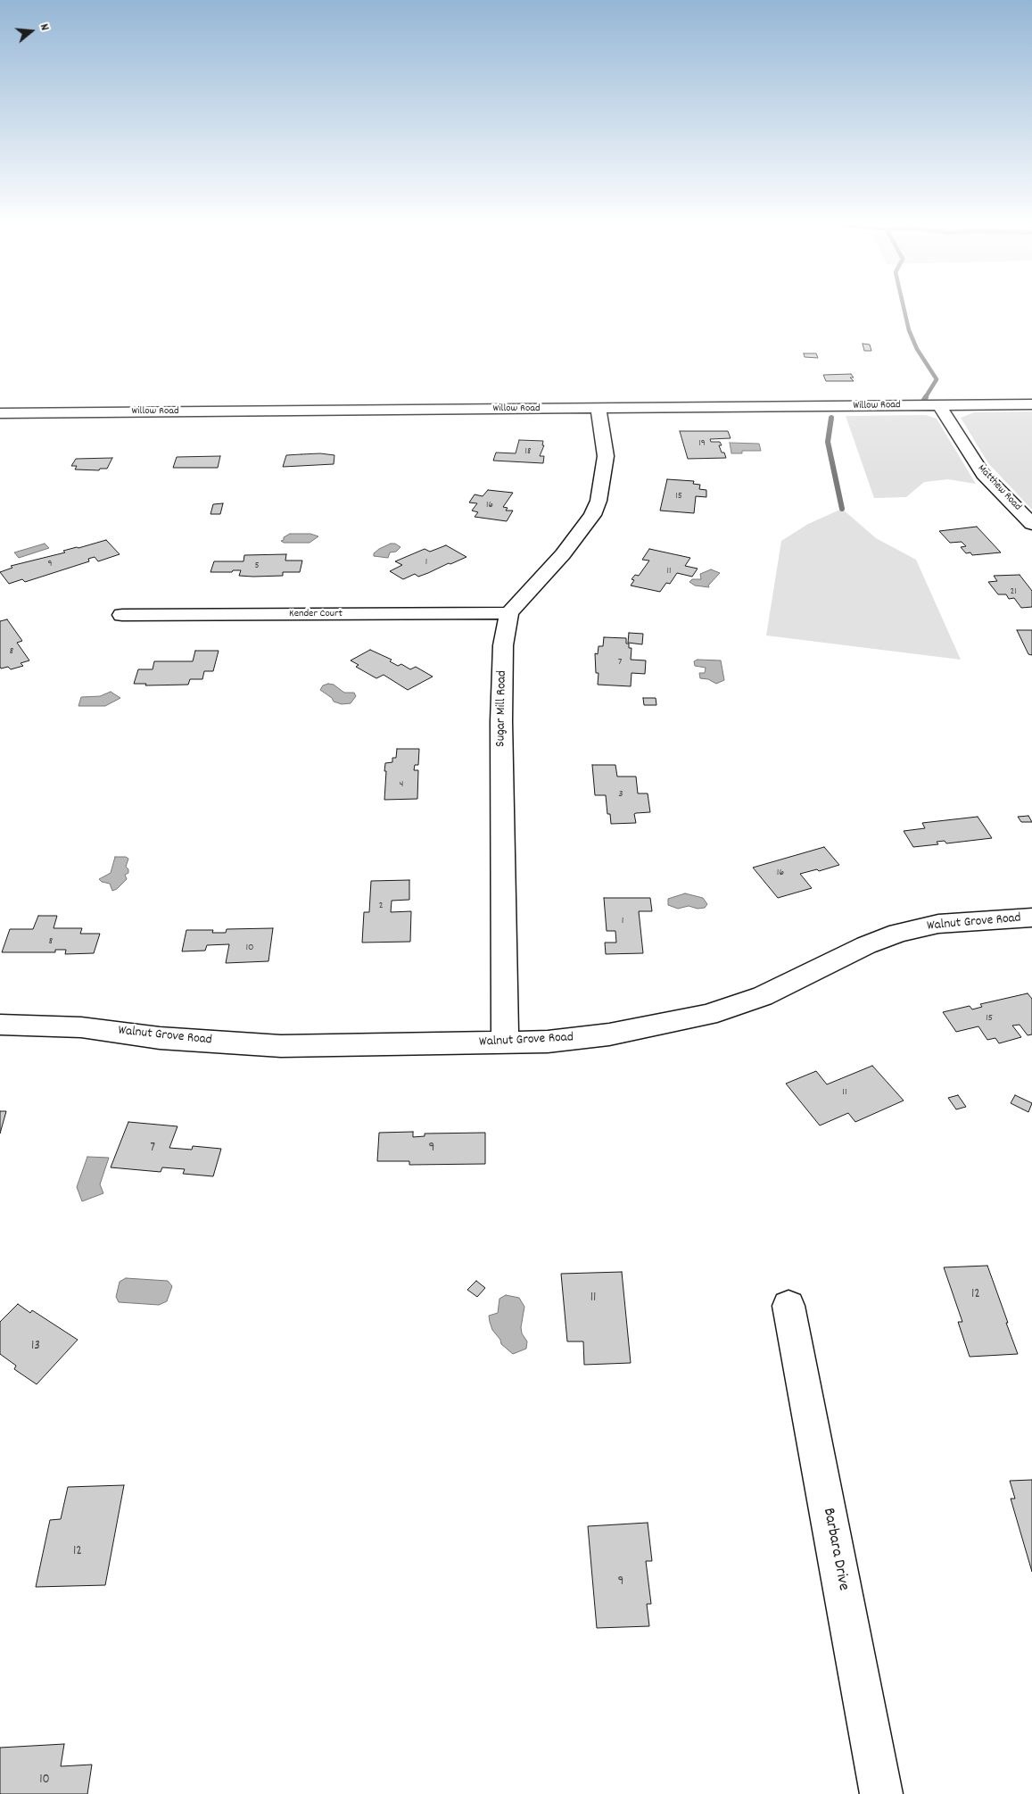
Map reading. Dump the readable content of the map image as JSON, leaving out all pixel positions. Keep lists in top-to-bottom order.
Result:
{
  "streets": {
    "street": [
      "Willow Road",
      "Matthew Road",
      "Kender Court",
      "Sugar Mill Road",
      "Walnut Grove Road",
      "Barbara Drive"
    ]
  },
  "crossings": [
    ["Willow Road", "Matthew Road"],
    ["Willow Road", "Sugar Mill Road"],
    ["Kender Court", "Sugar Mill Road"],
    ["Sugar Mill Road", "Walnut Grove Road"]
  ],
  "house_numbers": [
    "19",
    "18",
    "15",
    "16",
    "1",
    "9",
    "5",
    "11",
    "21",
    "8",
    "7",
    "4",
    "3",
    "16",
    "2",
    "1",
    "8",
    "10",
    "15",
    "11",
    "7",
    "9",
    "12",
    "11",
    "13",
    "12",
    "9",
    "10"
  ],
  "north": "right"
}
